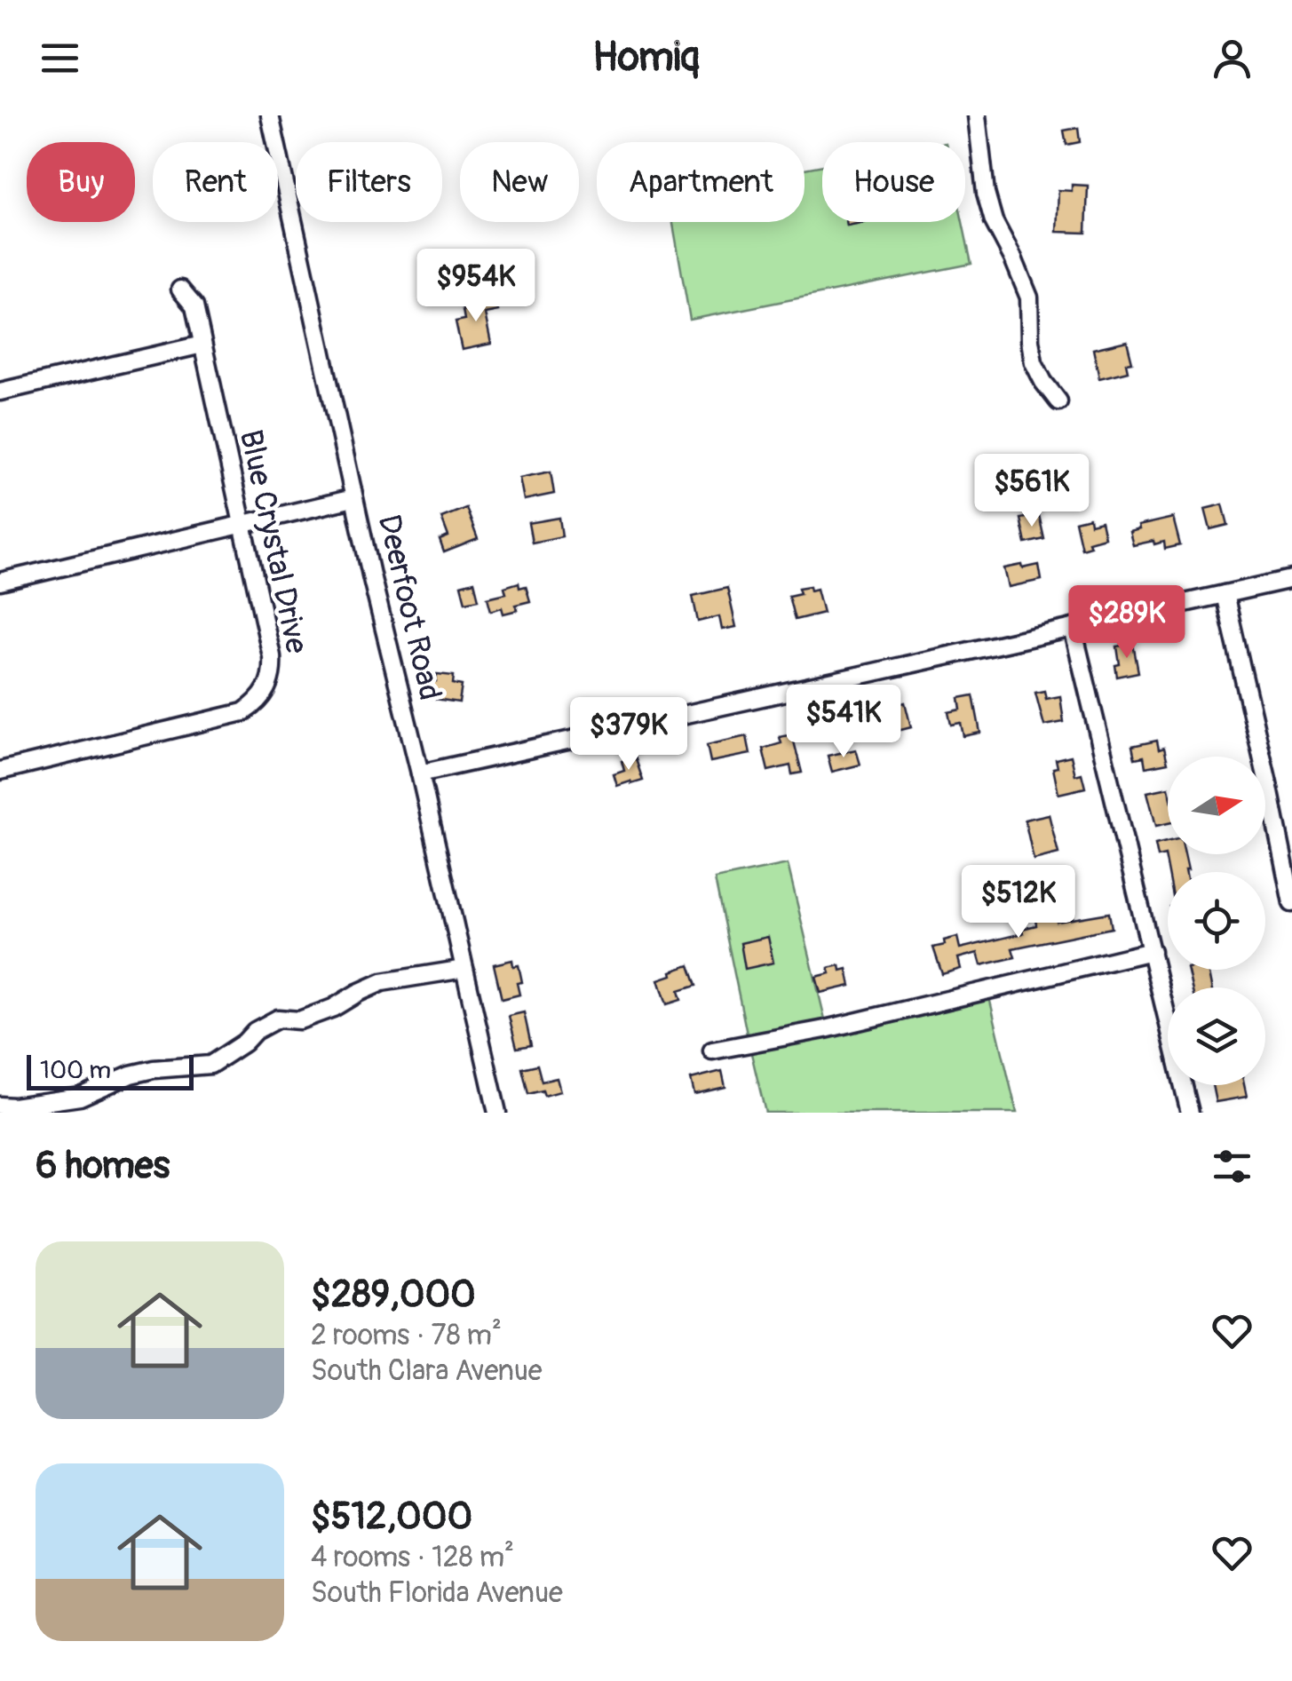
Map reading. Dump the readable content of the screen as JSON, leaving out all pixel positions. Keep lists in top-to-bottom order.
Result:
{
  "streets": {
    "street": ["Blue Crystal Drive", "Deerfoot Road"]
  },
  "scale_bar": "100 m",
  "north": "right",
  "page": {
    "header": "Homiq",
    "chip": [
      "Buy",
      "Rent",
      "Filters",
      "New",
      "Apartment",
      "House"
    ],
    "price": [
      "$954K",
      "$561K",
      "$289K",
      "$541K",
      "$379K",
      "$512K"
    ],
    "scale": "100 m",
    "heading": "6 homes",
    "list": [
      {
        "name": "$289,000",
        "note": "2 rooms · 78 m² · South Clara Avenue"
      },
      {
        "name": "$512,000",
        "note": "4 rooms · 128 m² · South Florida Avenue"
      }
    ]
  }
}
